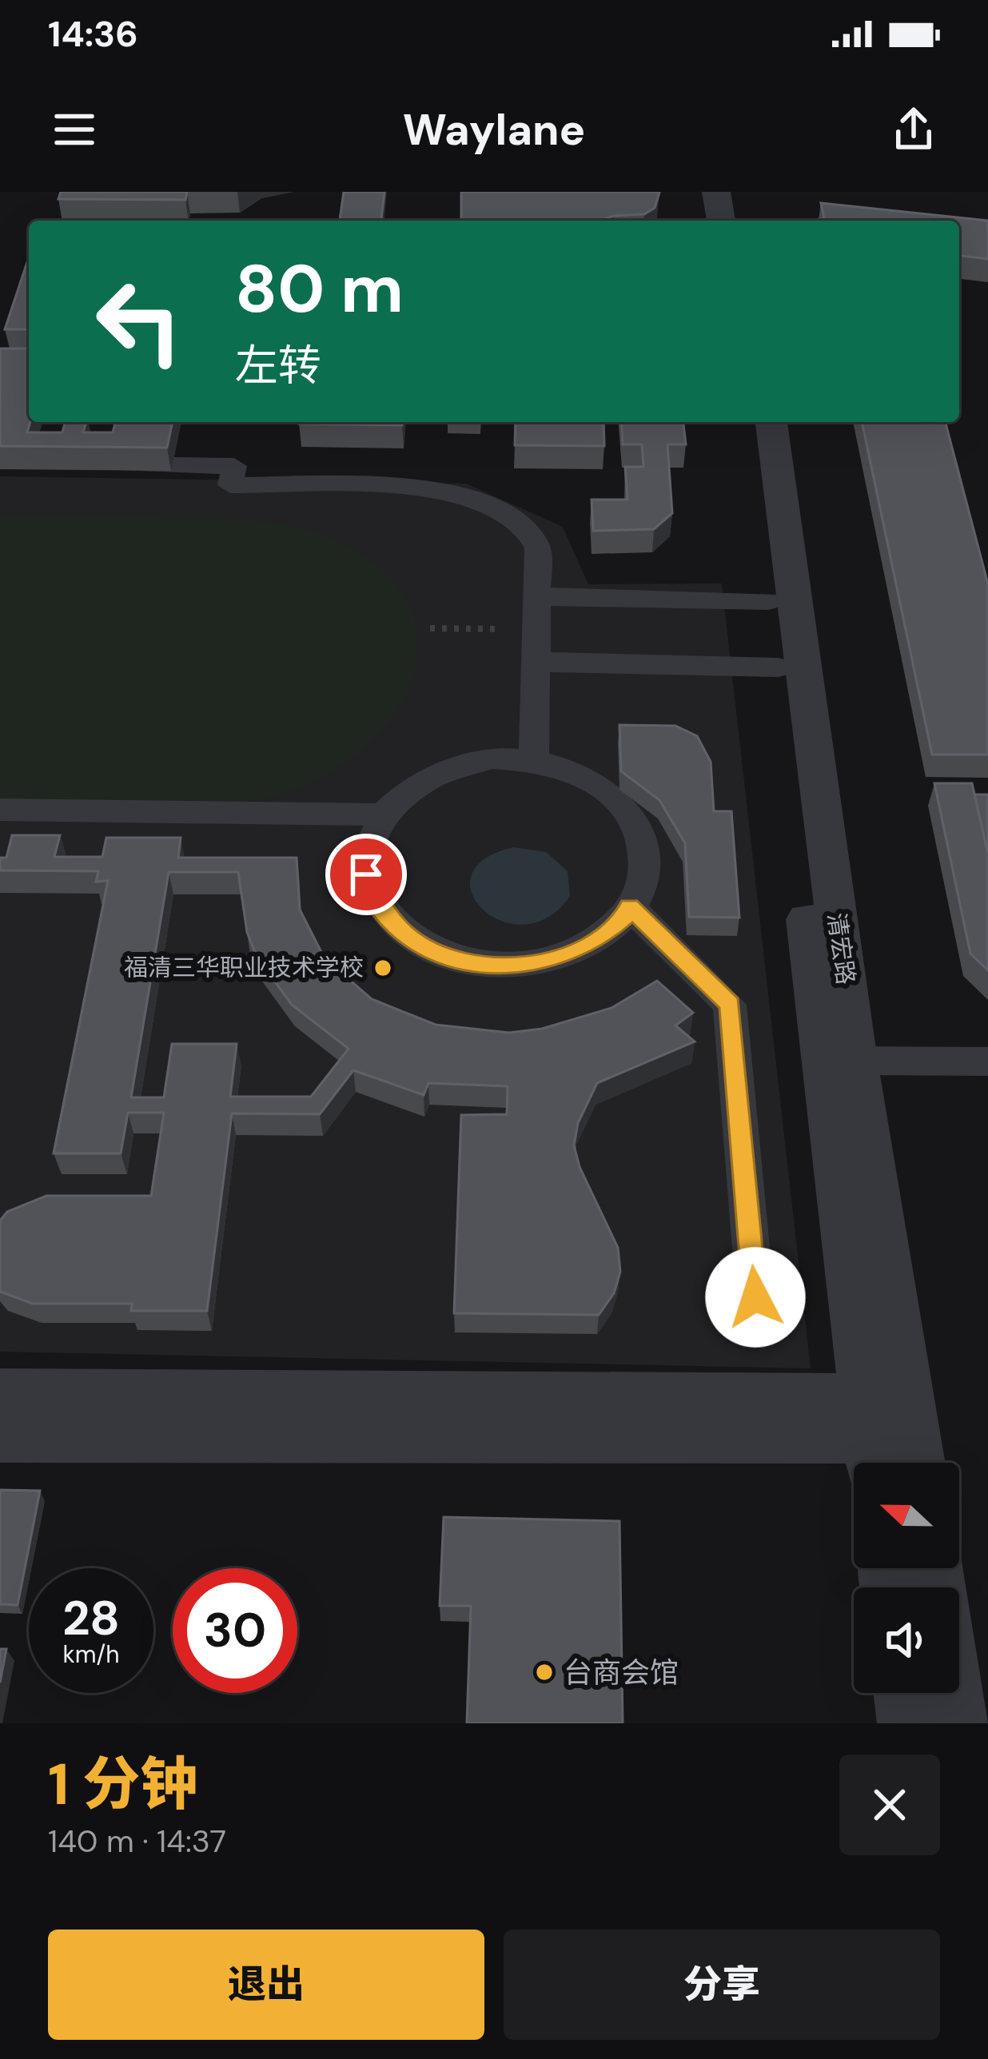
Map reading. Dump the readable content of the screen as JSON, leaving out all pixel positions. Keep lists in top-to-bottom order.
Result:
{
  "streets": {
    "street": ["清宏路"]
  },
  "places": ["福清三华职业技术学校", "台商会馆"],
  "north": "left",
  "page": {
    "status": "14:36",
    "header": "Waylane",
    "turn": ["80 m", "左转"],
    "speed": "28 km/h",
    "limit": "30",
    "heading": ["1 分钟", "140 m · 14:37"],
    "buttons": ["退出", "分享"]
  }
}
